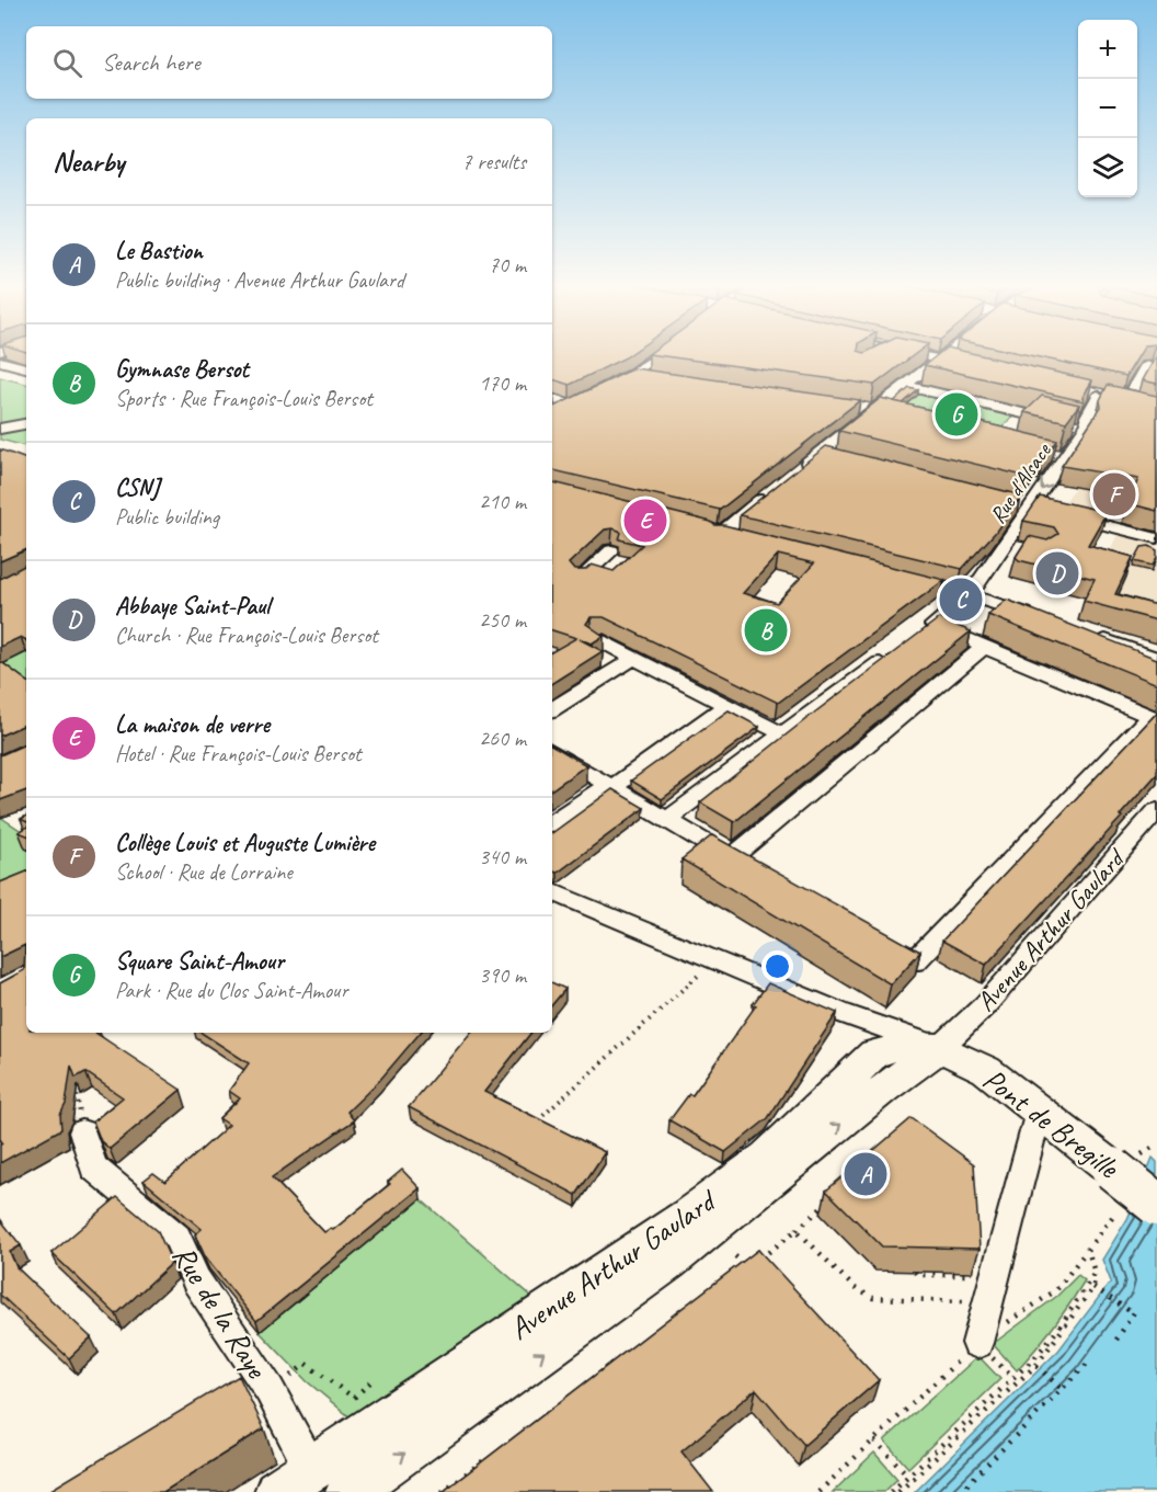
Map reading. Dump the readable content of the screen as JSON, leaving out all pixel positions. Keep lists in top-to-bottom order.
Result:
{
  "streets": {
    "main road": ["Avenue Arthur Gaulard", "Pont de Bregille"],
    "street": ["Rue d'Alsace", "Rue de la Raye"]
  },
  "crossings": [
    ["Avenue Arthur Gaulard", "Pont de Bregille"],
    ["Avenue Arthur Gaulard", "Rue de la Raye"]
  ],
  "page": {
    "map_buttons": ["+", "−"],
    "search": "Search here",
    "heading": ["Nearby", "7 results"],
    "list": [
      {
        "mark": "A",
        "name": "Le Bastion",
        "note": "Public building · Avenue Arthur Gaulard",
        "value": "70 m"
      },
      {
        "mark": "B",
        "name": "Gymnase Bersot",
        "note": "Sports · Rue François-Louis Bersot",
        "value": "170 m"
      },
      {
        "mark": "C",
        "name": "CSNJ",
        "note": "Public building",
        "value": "210 m"
      },
      {
        "mark": "D",
        "name": "Abbaye Saint-Paul",
        "note": "Church · Rue François-Louis Bersot",
        "value": "250 m"
      },
      {
        "mark": "E",
        "name": "La maison de verre",
        "note": "Hotel · Rue François-Louis Bersot",
        "value": "260 m"
      },
      {
        "mark": "F",
        "name": "Collège Louis et Auguste Lumière",
        "note": "School · Rue de Lorraine",
        "value": "340 m"
      },
      {
        "mark": "G",
        "name": "Square Saint-Amour",
        "note": "Park · Rue du Clos Saint-Amour",
        "value": "390 m"
      }
    ],
    "pins": [
      "G",
      "F",
      "E",
      "D",
      "C",
      "B",
      "A"
    ]
  }
}
